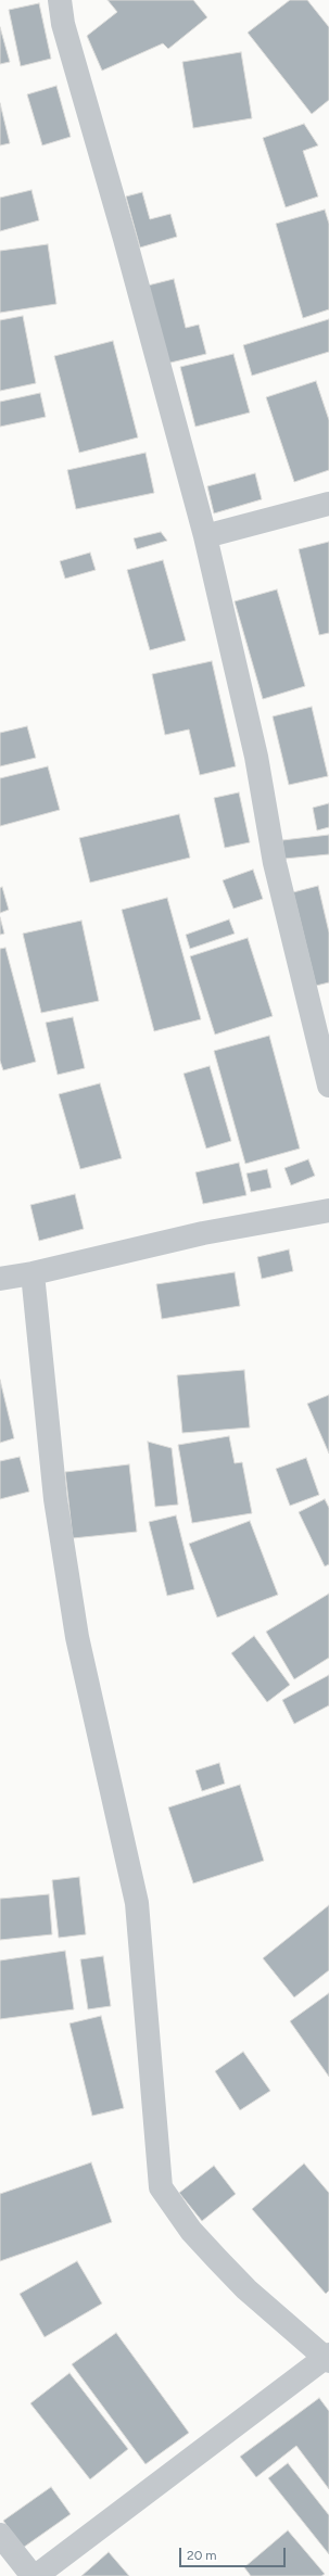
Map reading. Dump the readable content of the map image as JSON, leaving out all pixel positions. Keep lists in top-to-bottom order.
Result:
{
  "scale_bar": "20 m"
}
